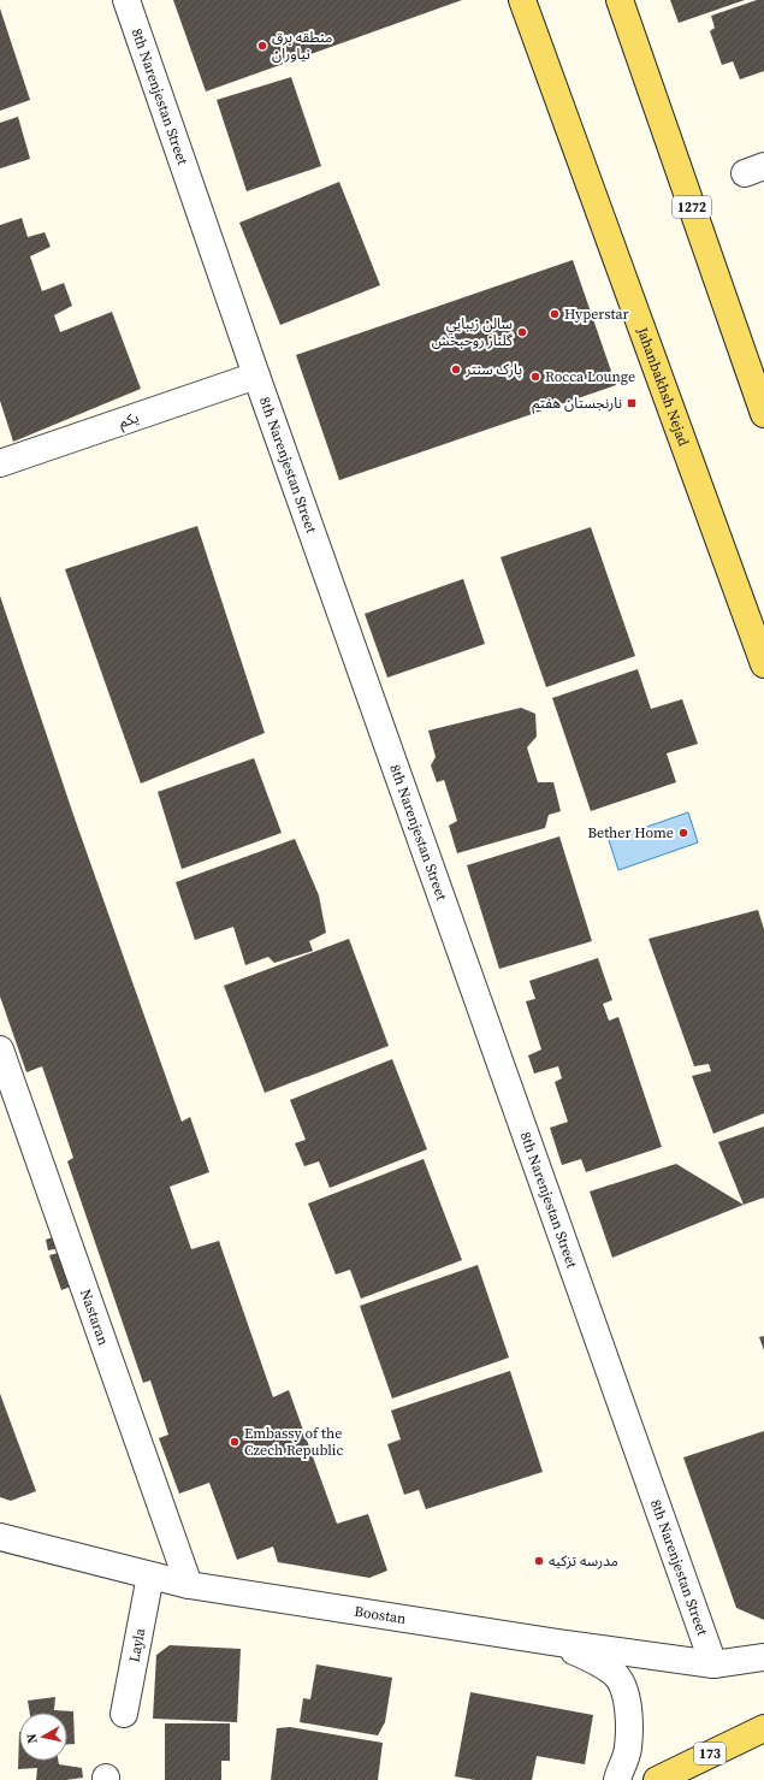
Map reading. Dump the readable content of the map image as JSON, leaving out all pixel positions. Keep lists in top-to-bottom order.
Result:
{
  "streets": {
    "main road": ["1272", "Jahanbakhsh Nejad", "173"],
    "street": [
      "8th Narenjestan Street",
      "یکم",
      "Nastaran",
      "Boostan",
      "Layla"
    ]
  },
  "crossings": [
    ["8th Narenjestan Street", "یکم"],
    ["8th Narenjestan Street", "Boostan"],
    ["Nastaran", "Boostan"],
    ["Boostan", "Layla"]
  ],
  "places": {
    "other": [
      "منطقه برق نیاوران",
      "Hyperstar",
      "سالن زيبايي گلناز روحبخش",
      "پارک سنتر",
      "Rocca Lounge",
      "Bether Home",
      "Embassy of the Czech Republic",
      "مدرسه تزکیه"
    ],
    "transit": ["نارنجستان هفتم"]
  },
  "north": "left"
}
